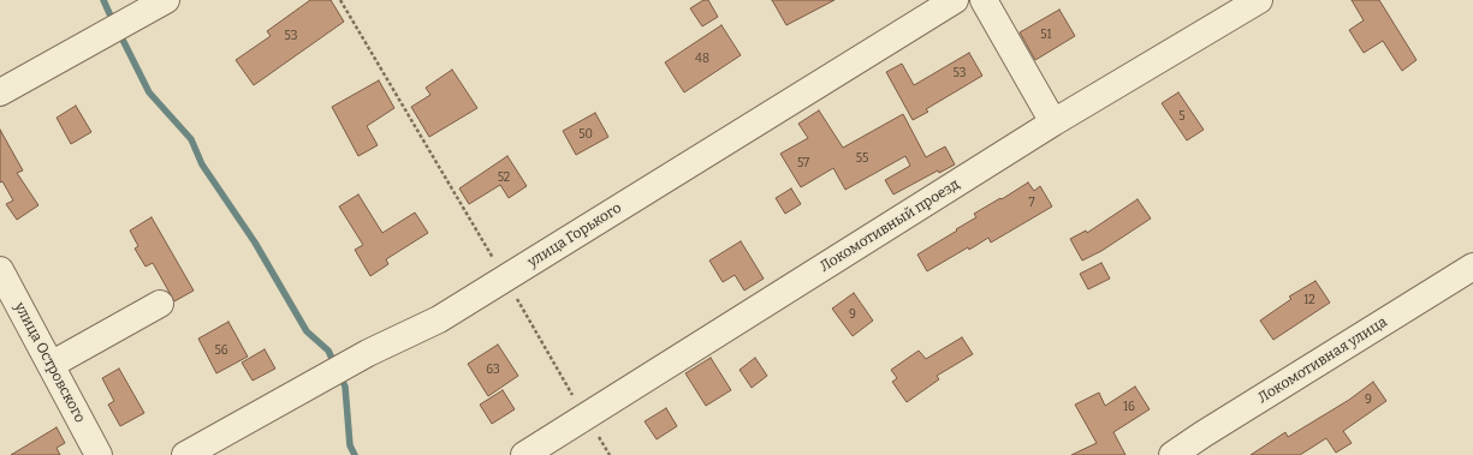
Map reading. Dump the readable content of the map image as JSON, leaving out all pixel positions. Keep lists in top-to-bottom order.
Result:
{
  "streets": {
    "street": [
      "Локомотивный проезд",
      "улица Горького",
      "Локомотивная улица",
      "улица Островского"
    ]
  },
  "house_numbers": [
    "51",
    "53",
    "48",
    "53",
    "5",
    "50",
    "55",
    "57",
    "52",
    "7",
    "12",
    "9",
    "56",
    "63",
    "9",
    "16"
  ]
}
